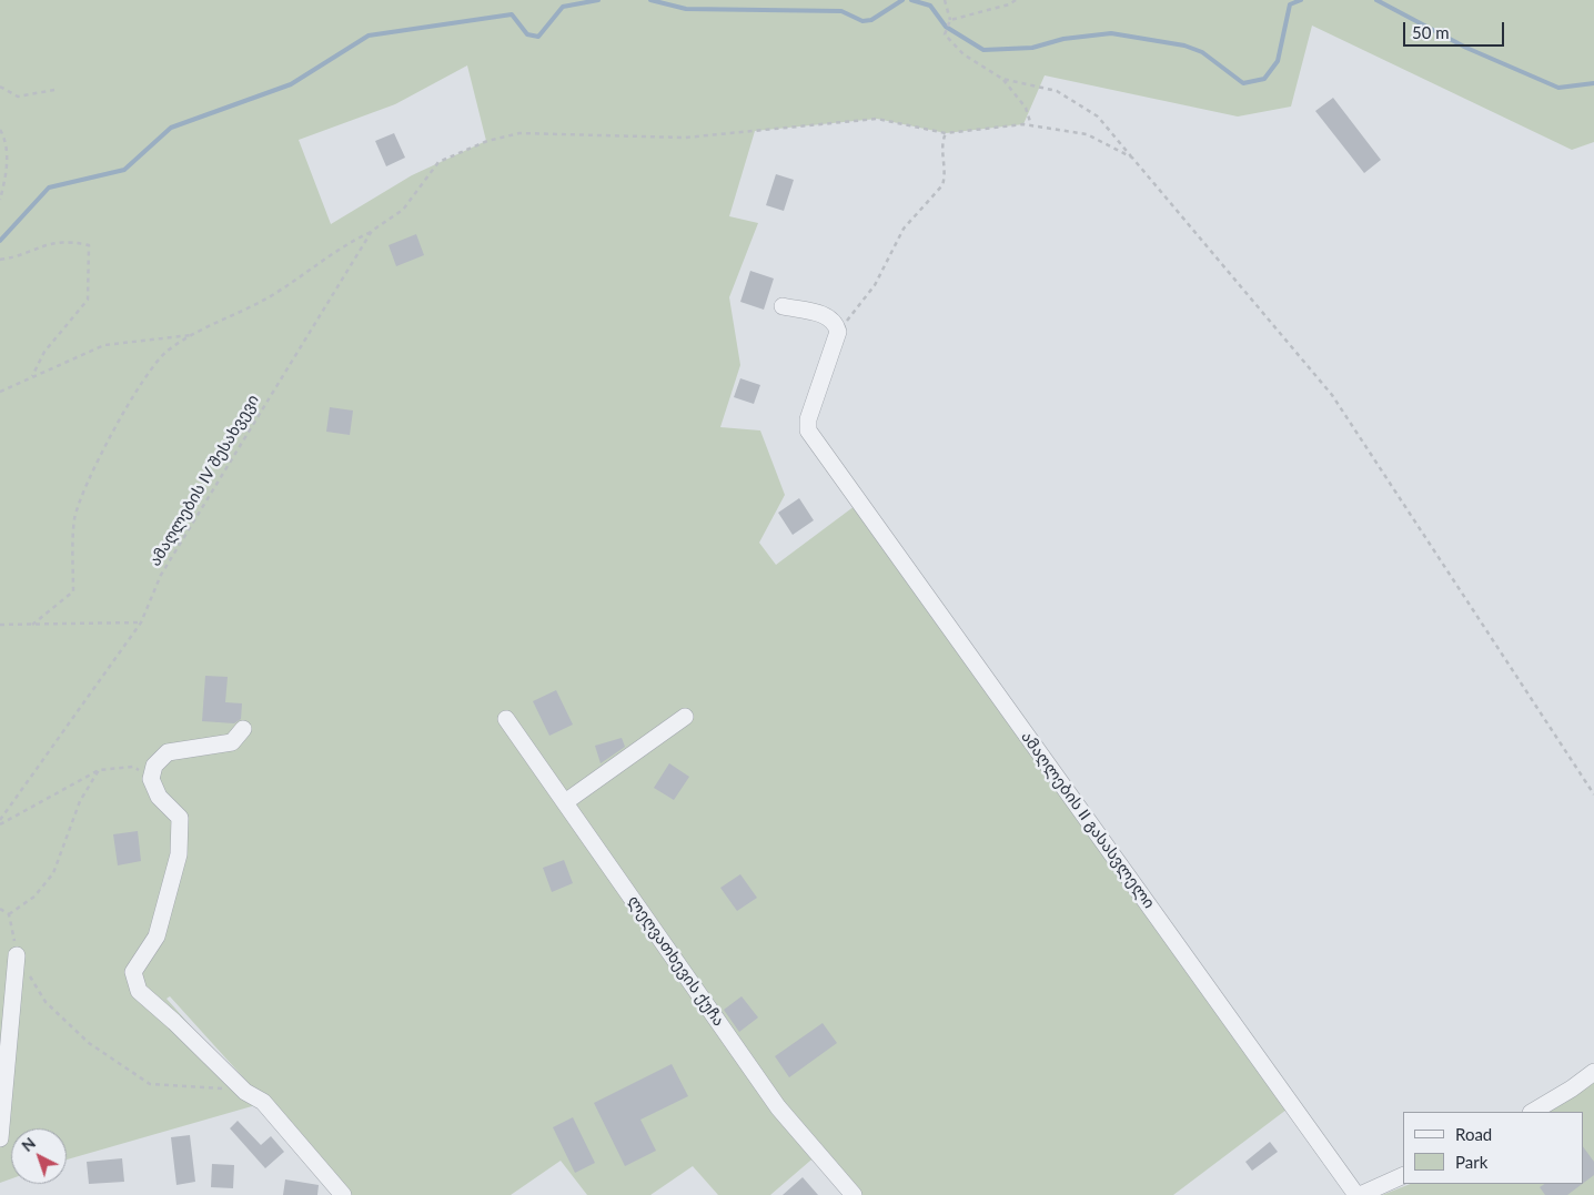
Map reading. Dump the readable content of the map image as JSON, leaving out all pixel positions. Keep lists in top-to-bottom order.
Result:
{
  "streets": {
    "street": ["ამაღლების II გასასვლელი", "ლეღვათხევის ქუჩა"],
    "path": ["ამაღლების IV შესახვევი"]
  },
  "legend": ["Road", "Park"],
  "scale_bar": "50 m",
  "north": "top left"
}
